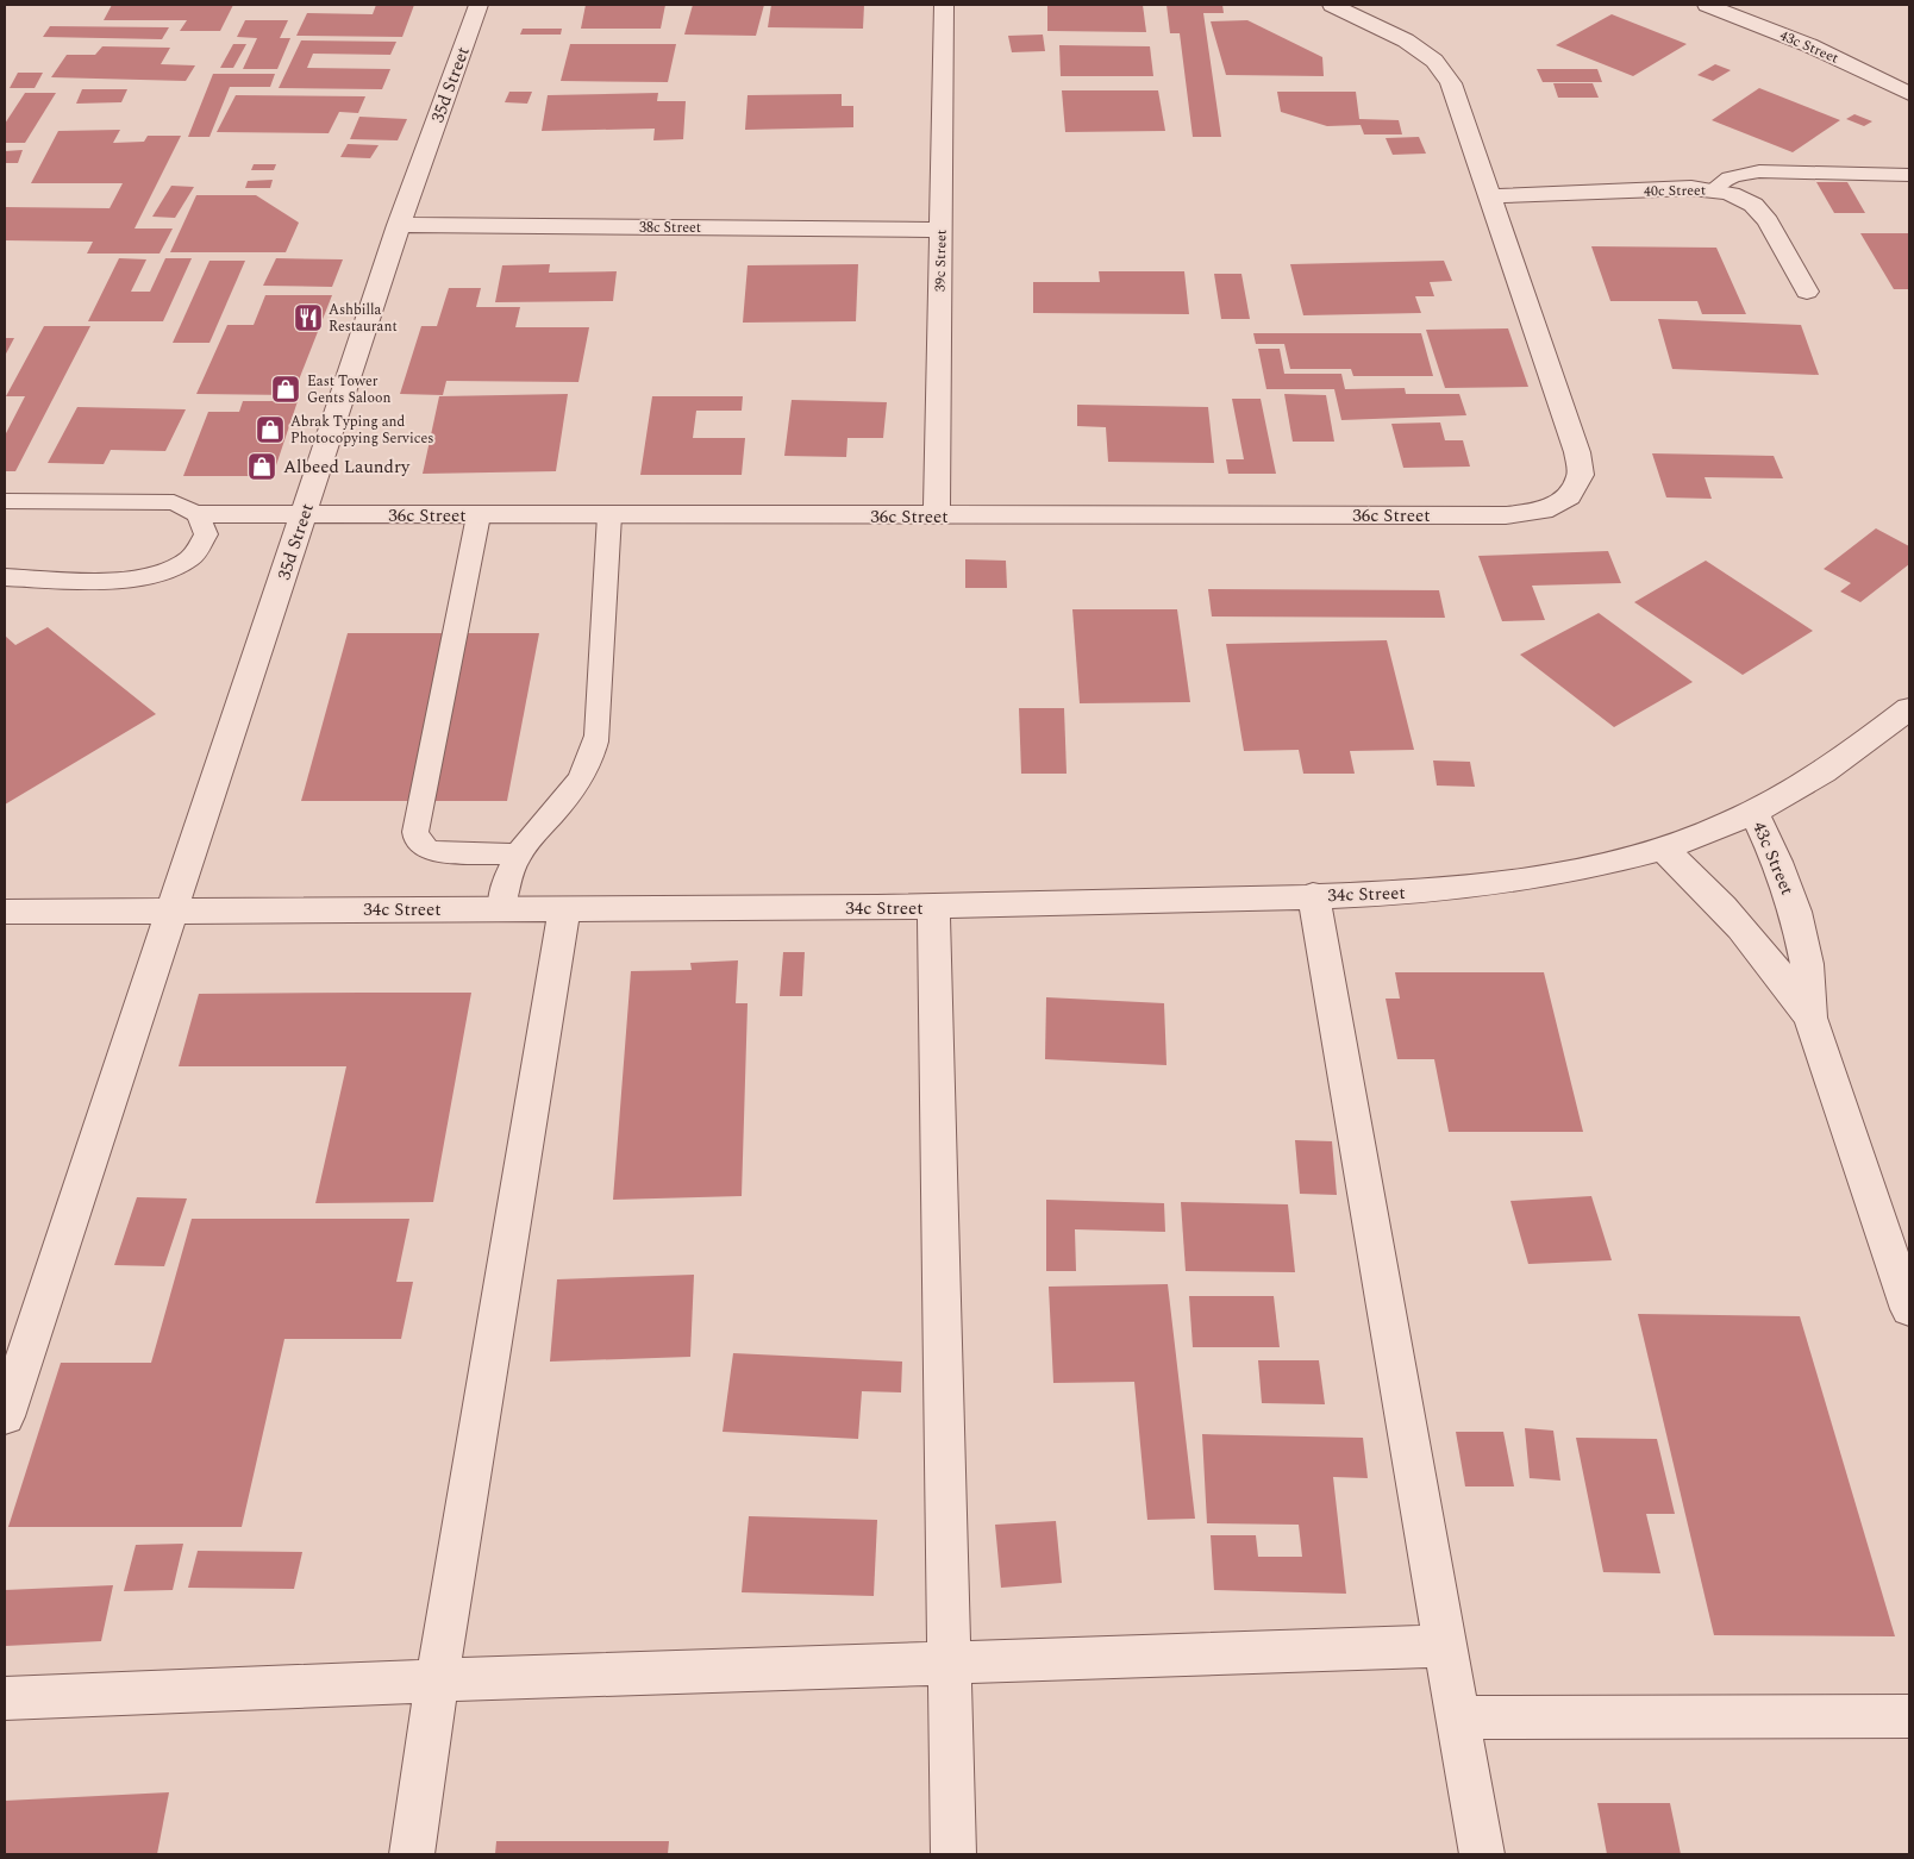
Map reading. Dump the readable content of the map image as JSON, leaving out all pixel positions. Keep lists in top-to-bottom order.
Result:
{
  "streets": {
    "street": [
      "43c Street",
      "35d Street",
      "40c Street",
      "38c Street",
      "39c Street",
      "36c Street",
      "34c Street"
    ]
  },
  "crossings": [
    ["43c Street", "34c Street"],
    ["35d Street", "38c Street"],
    ["35d Street", "36c Street"],
    ["35d Street", "34c Street"],
    ["40c Street", "36c Street"],
    ["38c Street", "39c Street"],
    ["39c Street", "36c Street"]
  ],
  "places": {
    "restaurant": ["Ashbilla Restaurant"],
    "shop": ["East Tower Gents Saloon", "Abrak Typing and Photocopying Services", "Albeed Laundry"]
  }
}
